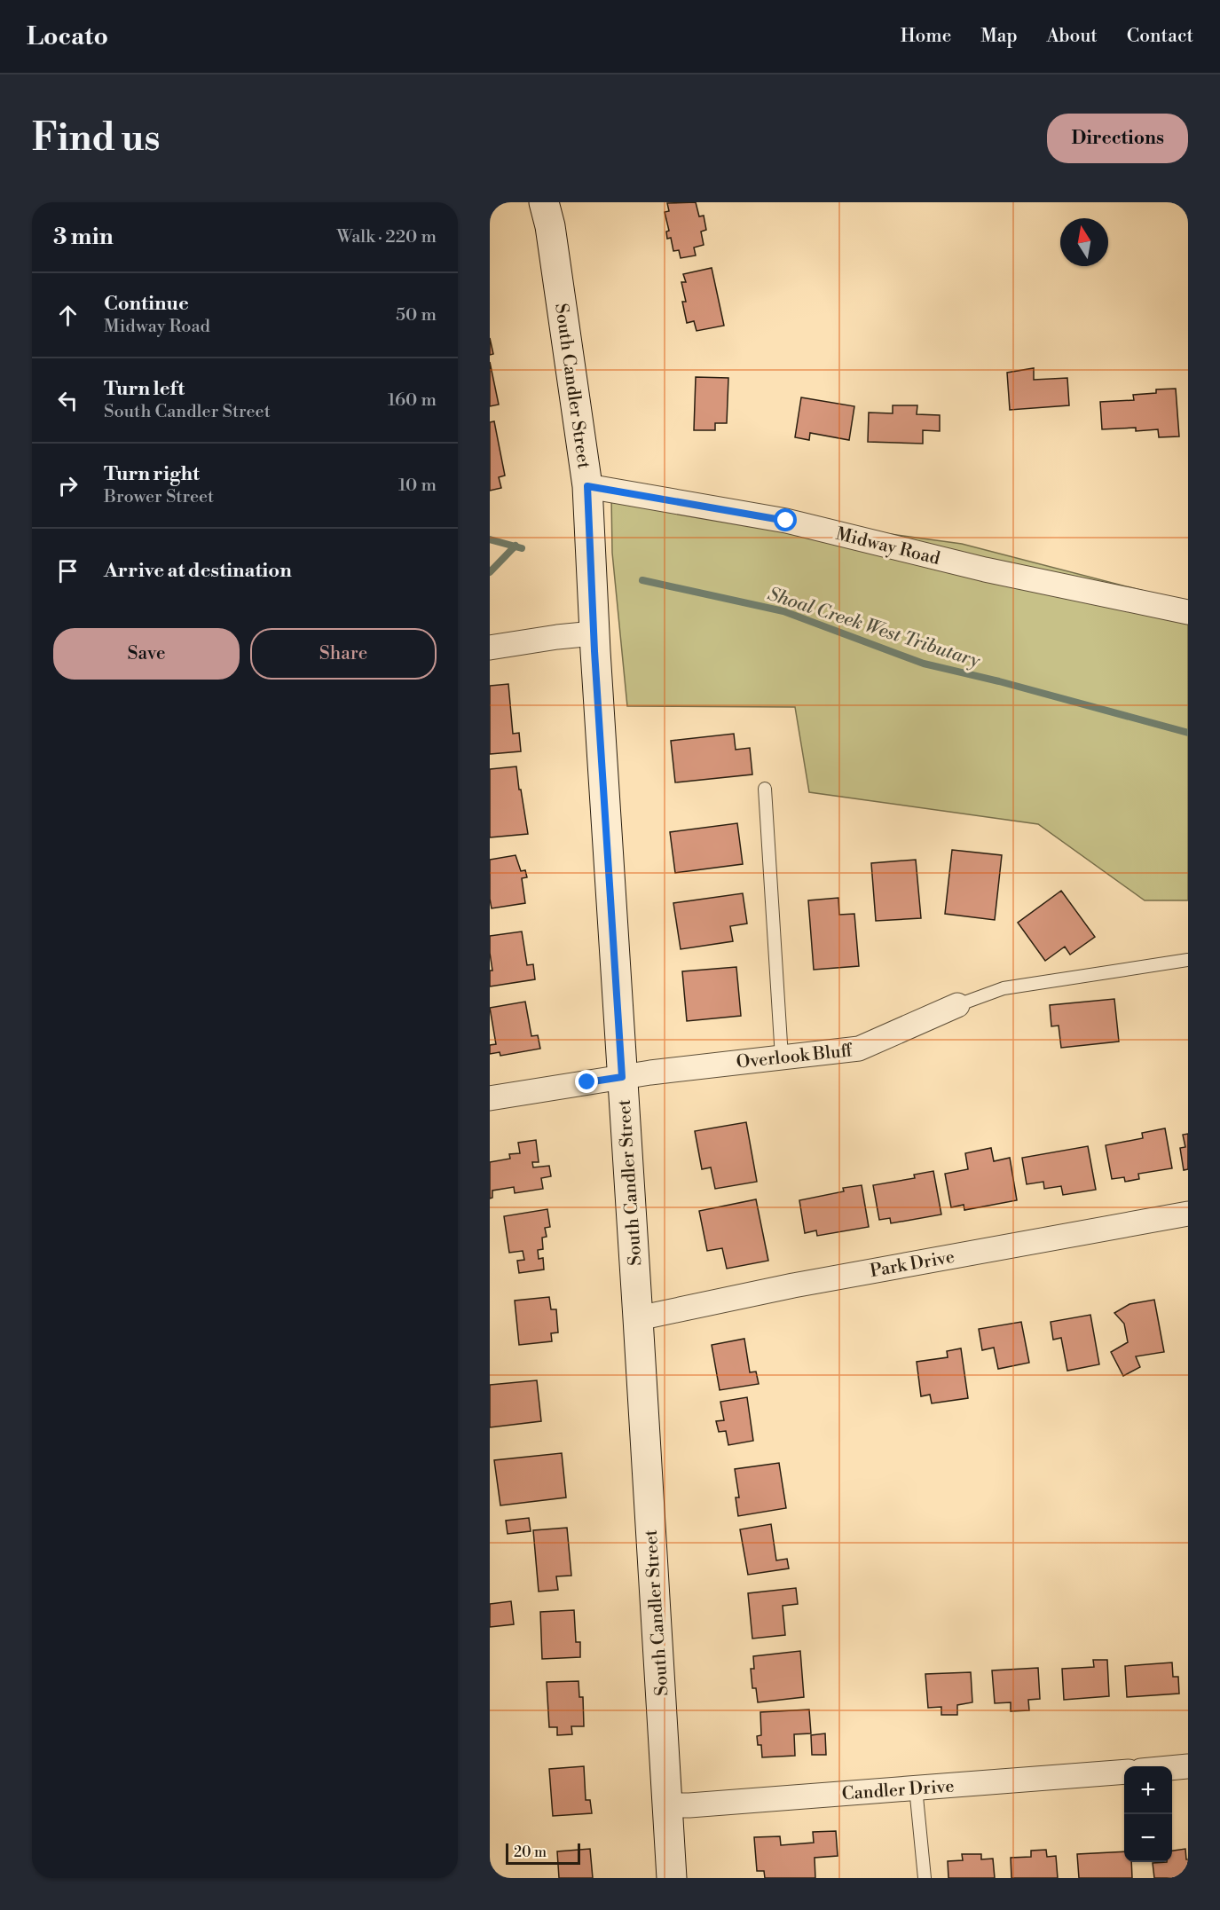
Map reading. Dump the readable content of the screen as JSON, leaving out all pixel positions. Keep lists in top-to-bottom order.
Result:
{
  "streets": {
    "main road": ["South Candler Street"],
    "street": [
      "Midway Road",
      "Overlook Bluff",
      "Park Drive",
      "Candler Drive"
    ]
  },
  "crossings": [
    ["South Candler Street", "Midway Road"],
    ["South Candler Street", "Overlook Bluff"],
    ["South Candler Street", "Park Drive"],
    ["South Candler Street", "Candler Drive"]
  ],
  "water": ["Shoal Creek West Tributary"],
  "scale_bar": "20 m",
  "north": "top",
  "page": {
    "header": "Locato",
    "nav": [
      "Home",
      "Map",
      "About",
      "Contact"
    ],
    "buttons": [
      "Directions",
      ["Save", "Share"]
    ],
    "title": "Find us",
    "heading": ["3 min", "Walk · 220 m"],
    "list": [
      ["Continue", "Midway Road", "50 m"],
      ["Turn left", "South Candler Street", "160 m"],
      ["Turn right", "Brower Street", "10 m"],
      "Arrive at destination"
    ],
    "map_buttons": ["+", "−"],
    "scale": "20 m"
  }
}
